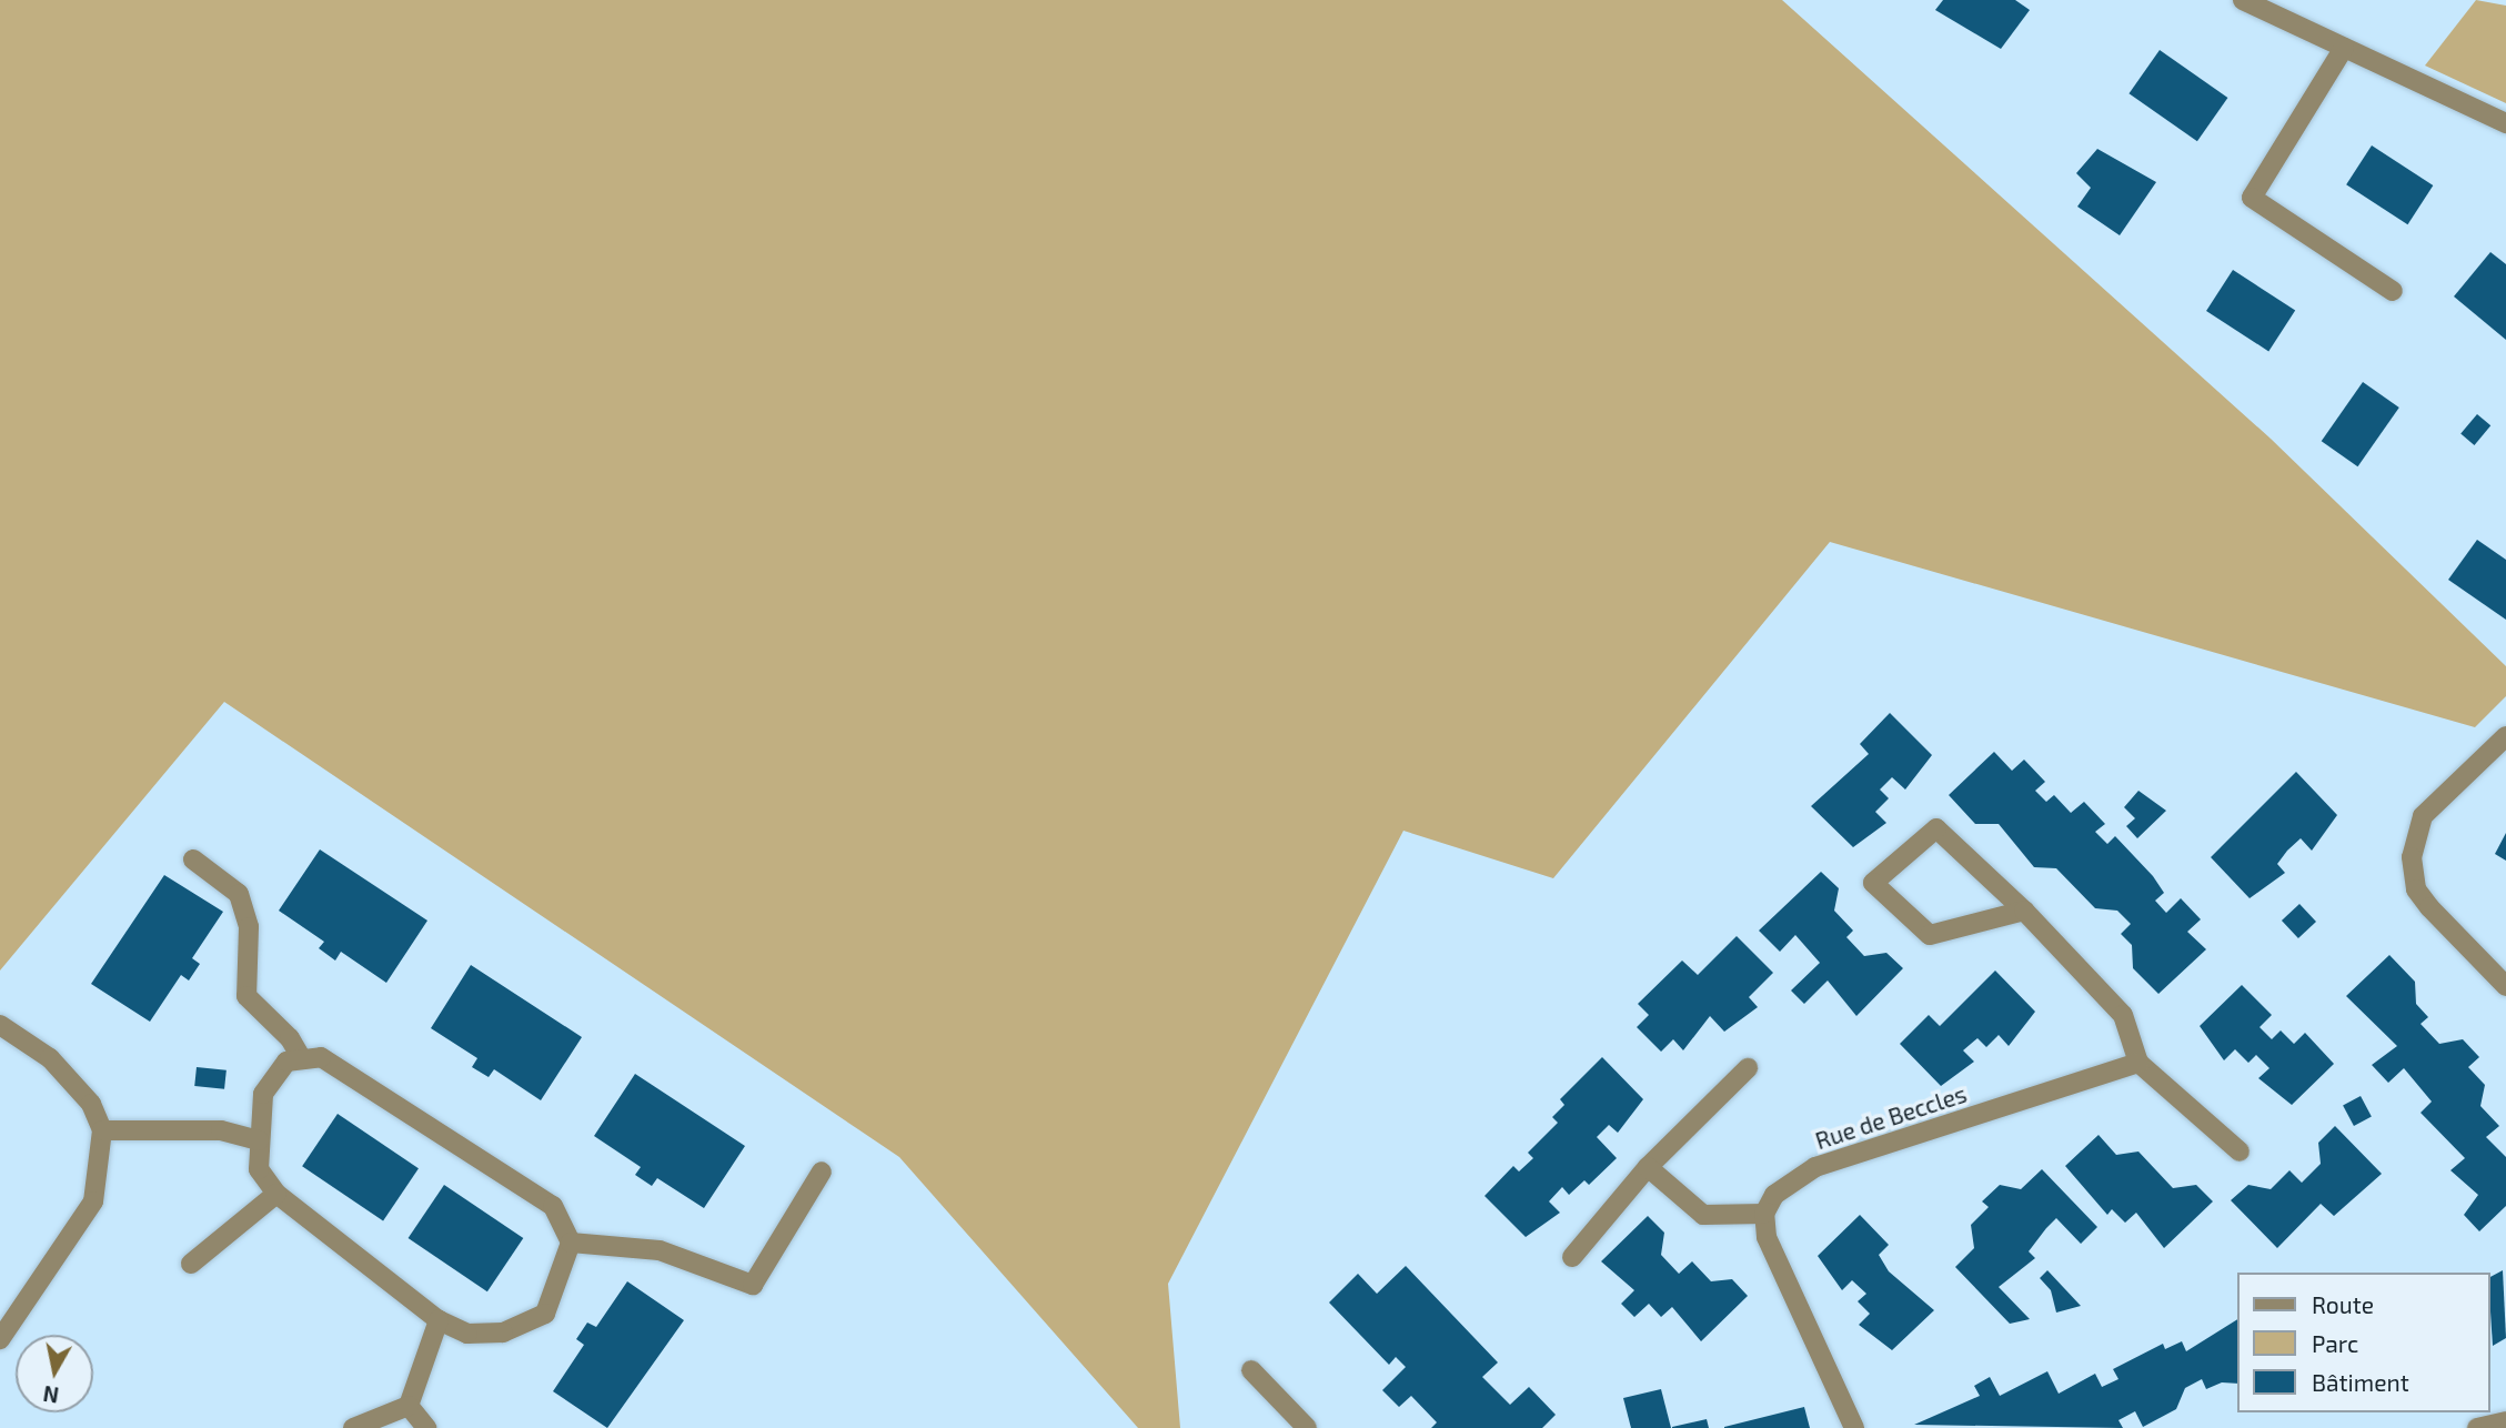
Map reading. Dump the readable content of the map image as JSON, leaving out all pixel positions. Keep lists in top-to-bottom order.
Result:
{
  "streets": {
    "street": ["Rue de Beccles"]
  },
  "legend": ["Route", "Parc", "Bâtiment"],
  "north": "bottom"
}
